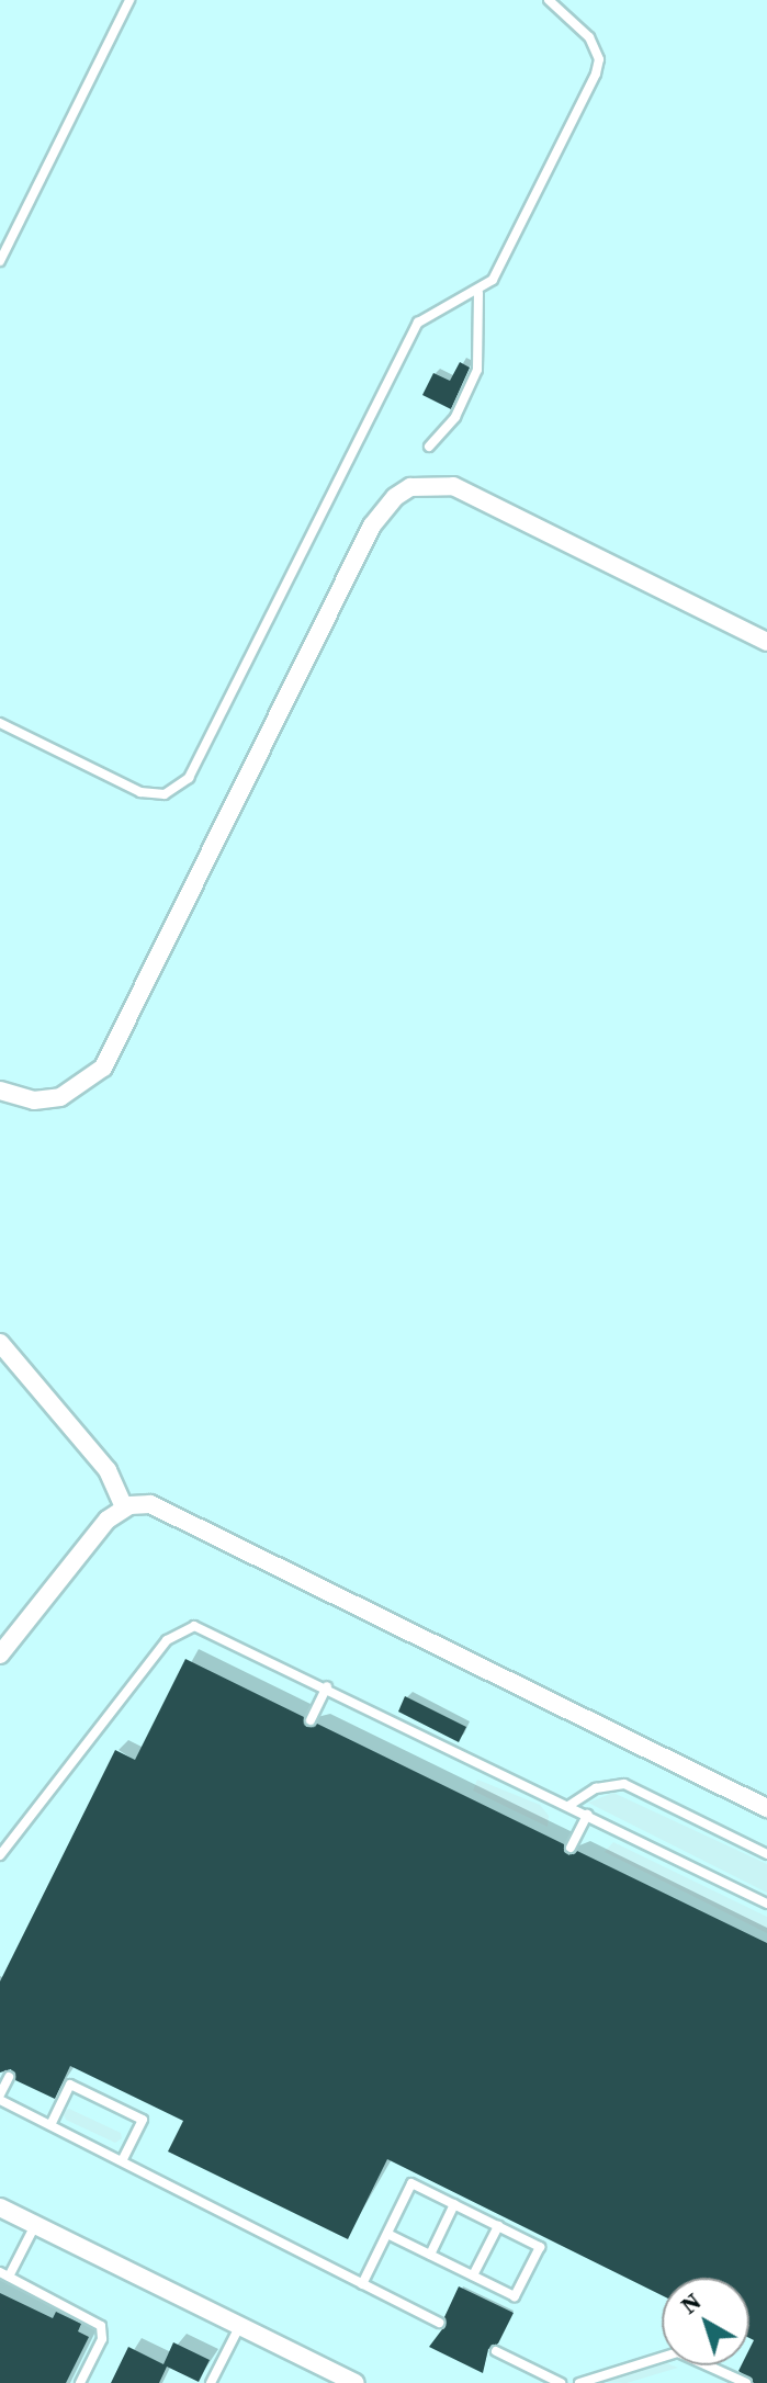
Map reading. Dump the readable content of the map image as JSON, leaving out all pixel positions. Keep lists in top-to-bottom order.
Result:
{
  "north": "top left"
}
